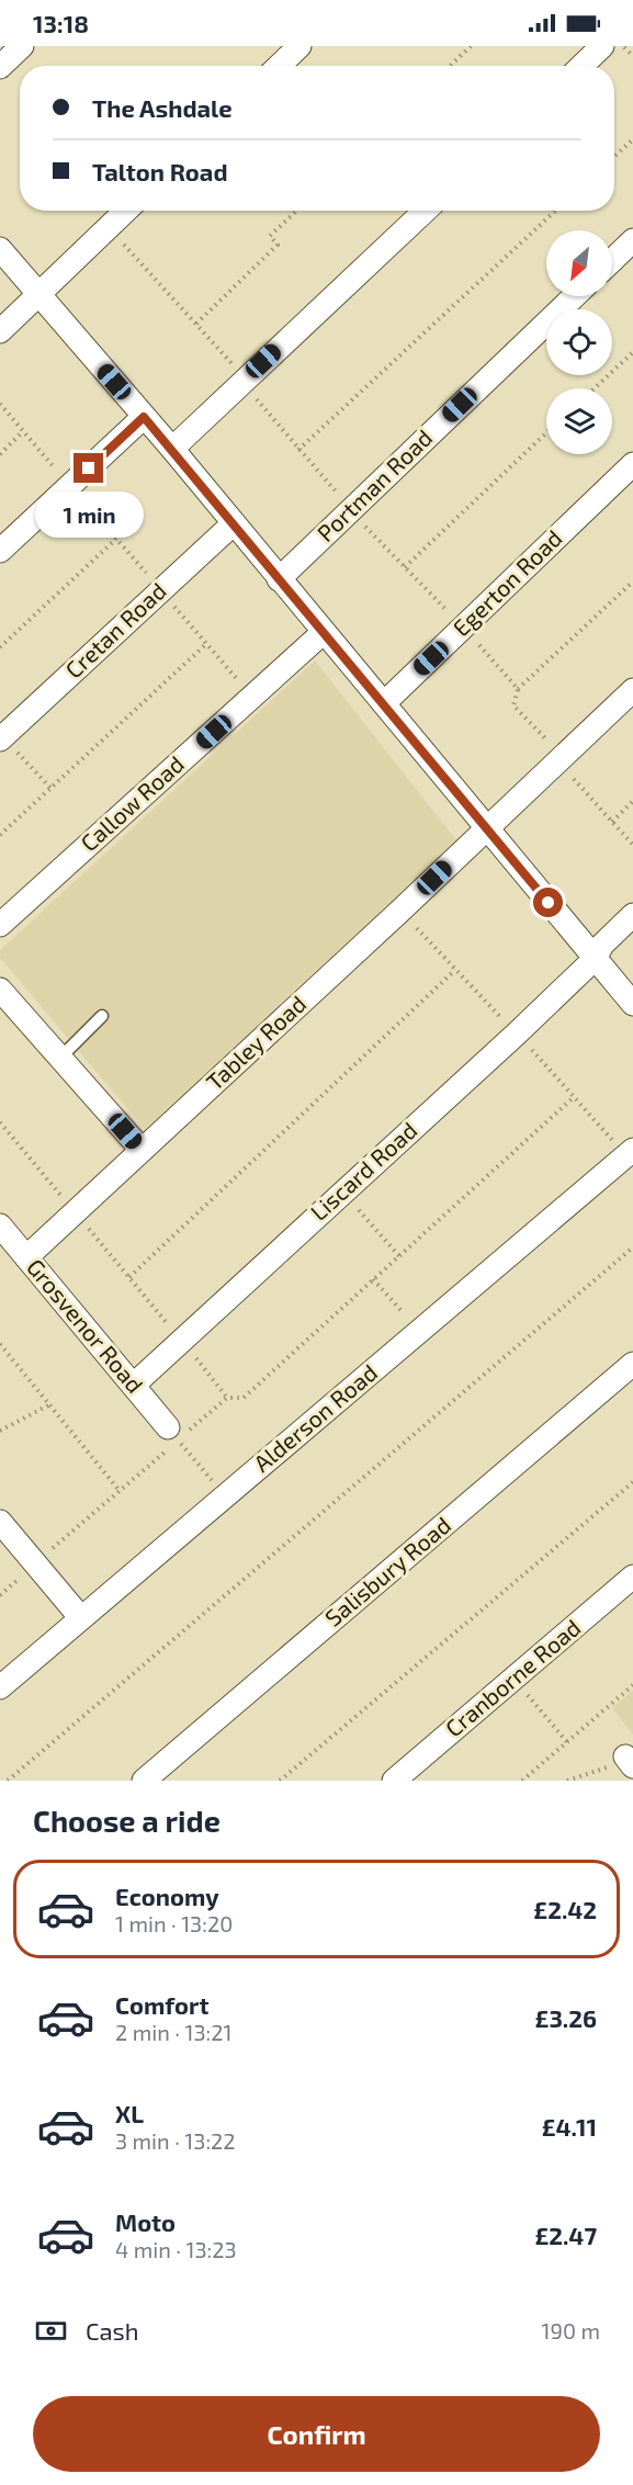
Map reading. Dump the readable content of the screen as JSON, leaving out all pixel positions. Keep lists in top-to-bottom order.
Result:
{
  "streets": {
    "street": [
      "Portman Road",
      "Egerton Road",
      "Cretan Road",
      "Callow Road",
      "Tabley Road",
      "Liscard Road",
      "Grosvenor Road",
      "Alderson Road",
      "Salisbury Road",
      "Cranborne Road"
    ]
  },
  "crossings": [
    ["Tabley Road", "Grosvenor Road"],
    ["Liscard Road", "Grosvenor Road"]
  ],
  "north": "bottom left",
  "page": {
    "status": "13:18",
    "banner": ["The Ashdale", "Talton Road"],
    "bubble": "1 min",
    "heading": "Choose a ride",
    "list": [
      {
        "name": "Economy",
        "note": "1 min · 13:20",
        "value": "£2.42"
      },
      {
        "name": "Comfort",
        "note": "2 min · 13:21",
        "value": "£3.26"
      },
      {
        "name": "XL",
        "note": "3 min · 13:22",
        "value": "£4.11"
      },
      {
        "name": "Moto",
        "note": "4 min · 13:23",
        "value": "£2.47"
      }
    ],
    "pay": ["Cash", "190 m"],
    "buttons": "Confirm"
  }
}
